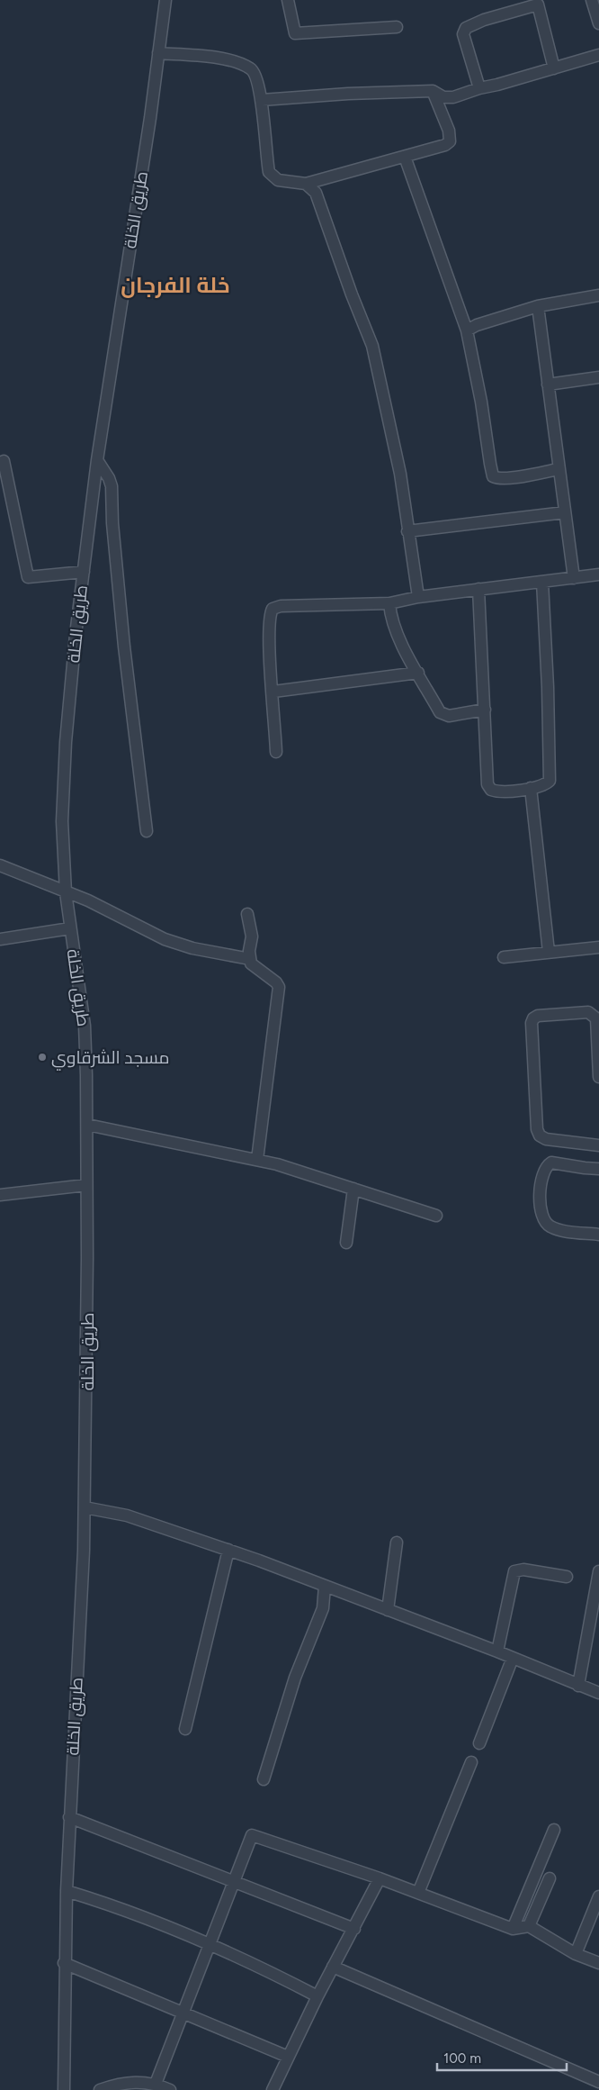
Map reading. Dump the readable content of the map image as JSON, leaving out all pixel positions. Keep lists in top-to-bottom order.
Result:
{
  "streets": {
    "street": ["طريق الخلة"]
  },
  "districts": ["خلة الفرجان"],
  "places": ["مسجد الشرقاوي"],
  "scale_bar": "100 m"
}
